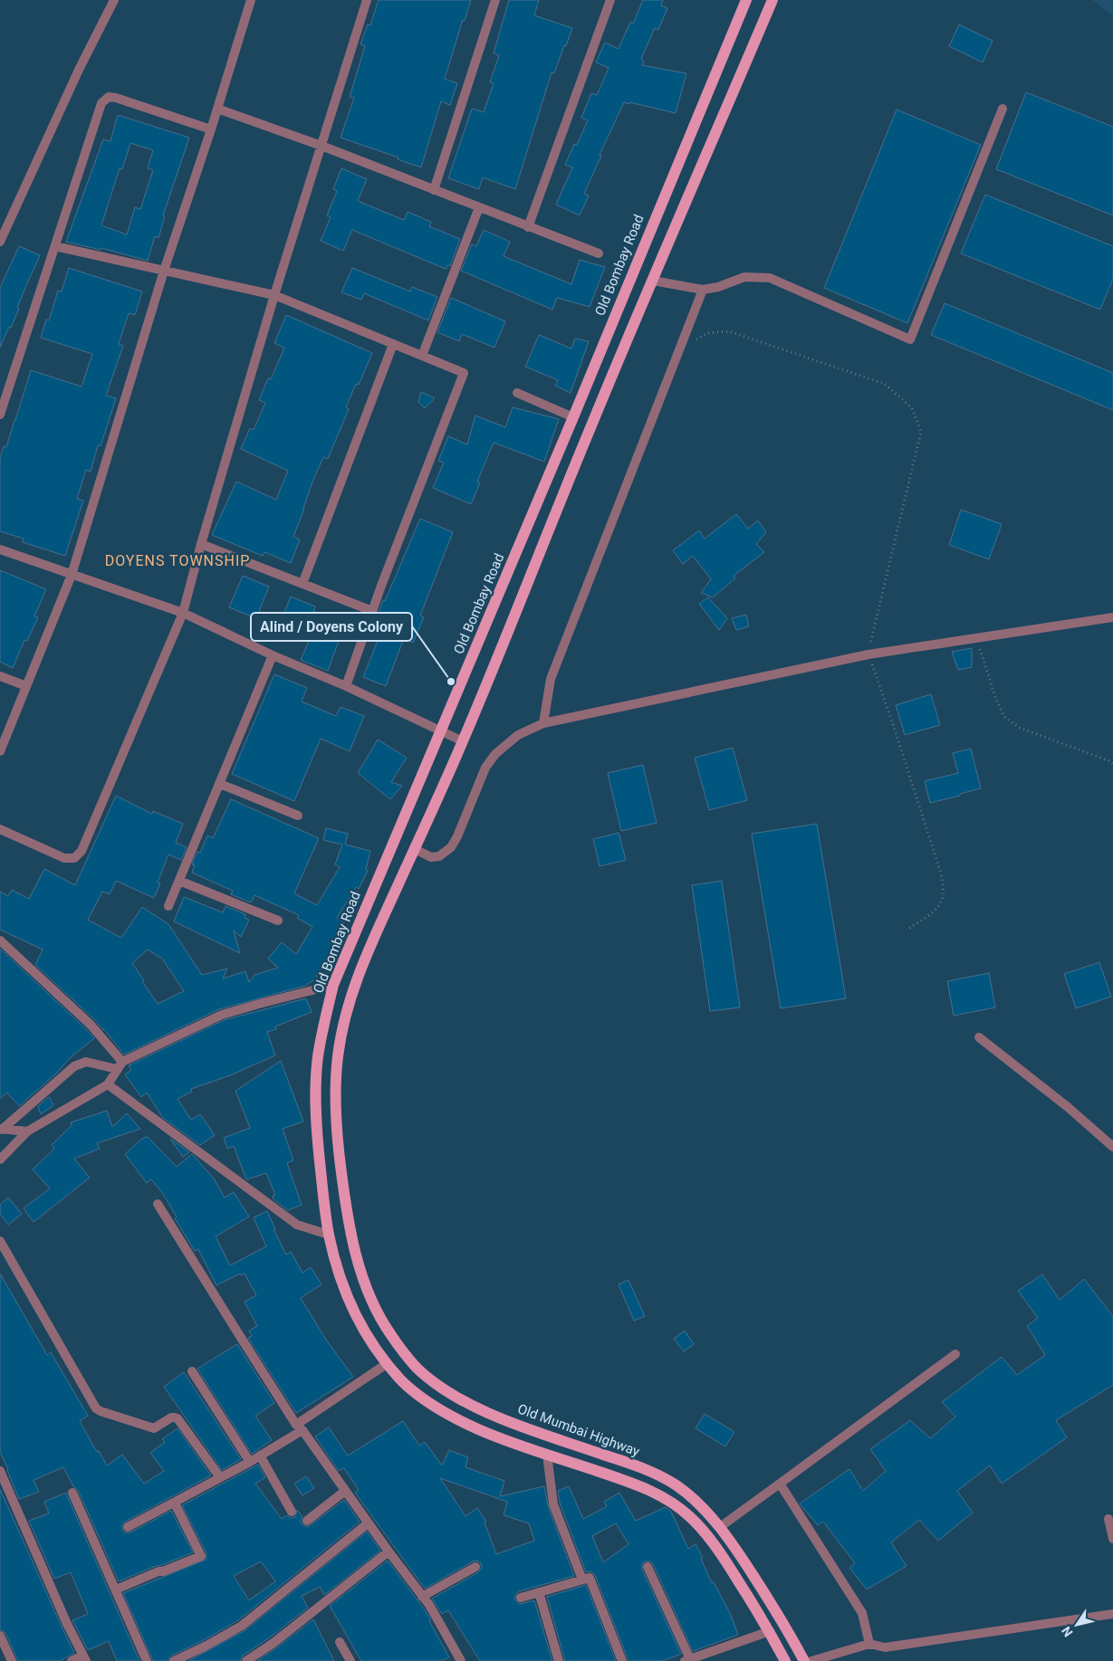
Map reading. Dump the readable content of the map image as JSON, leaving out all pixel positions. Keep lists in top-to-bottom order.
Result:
{
  "streets": {
    "main road": ["Old Bombay Road", "Old Mumbai Highway"]
  },
  "districts": ["DOYENS TOWNSHIP"],
  "places": ["Alind / Doyens Colony"],
  "north": "bottom left"
}
